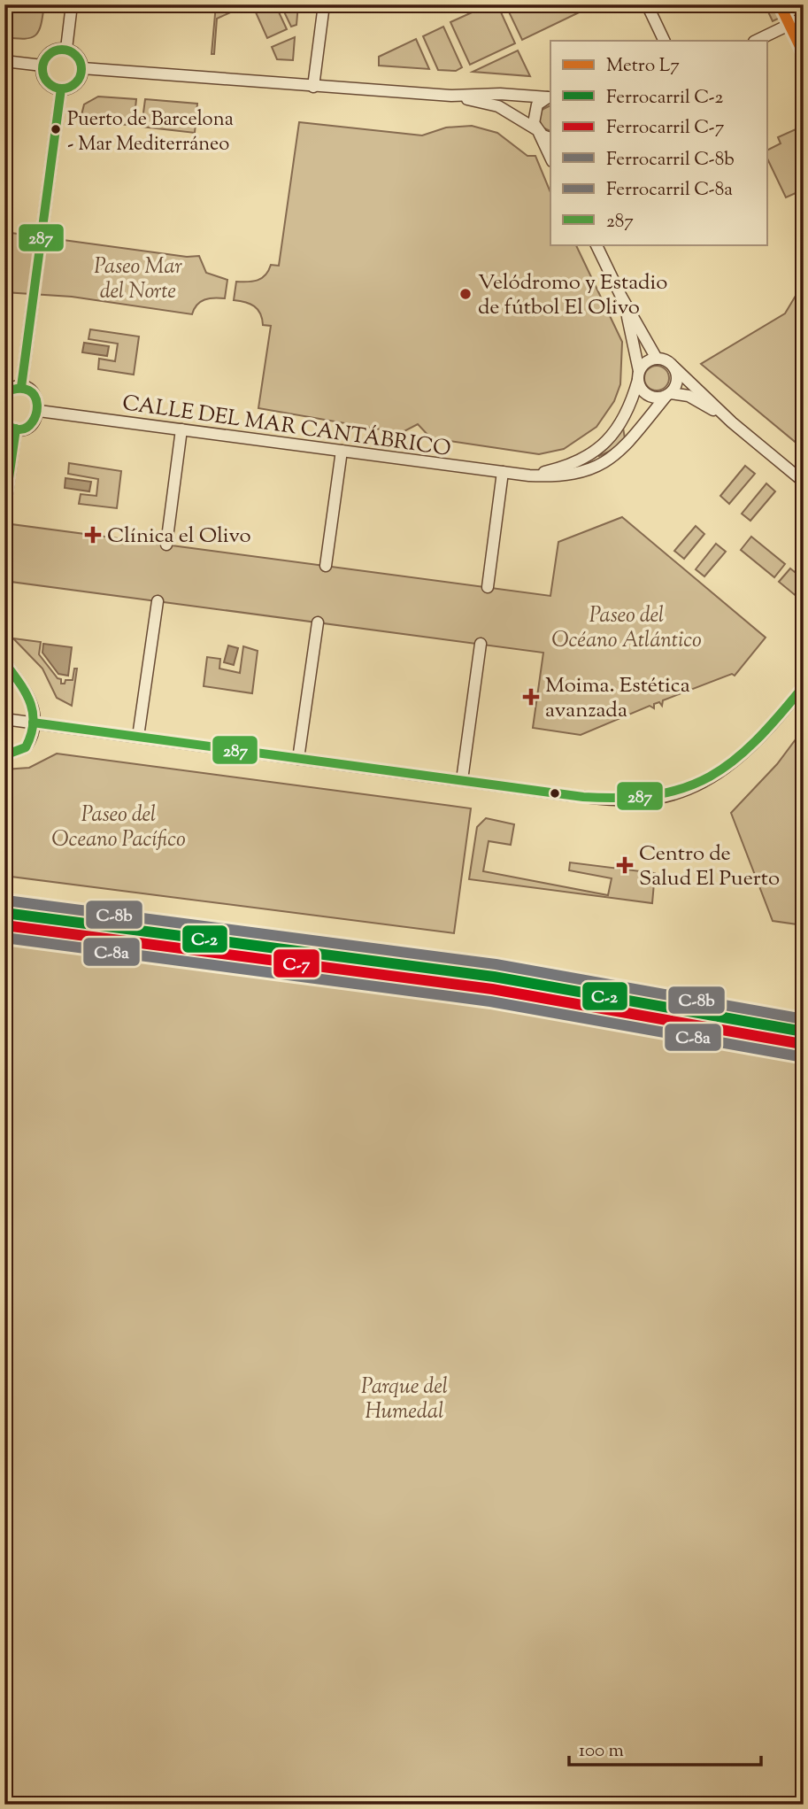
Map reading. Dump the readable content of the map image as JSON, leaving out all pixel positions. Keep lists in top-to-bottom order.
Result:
{
  "streets": {
    "street": ["CALLE DEL MAR CANTÁBRICO"]
  },
  "parks": [
    "Paseo Mar del Norte",
    "Paseo del Océano Atlántico",
    "Paseo del Oceano Pacífico",
    "Parque del Humedal"
  ],
  "places": {
    "other": ["Puerto de Barcelona - Mar Mediterráneo", "Velódromo y Estadio de fútbol El Olivo"],
    "health": ["Clínica el Olivo", "Moima. Estética avanzada", "Centro de Salud El Puerto"]
  },
  "lines": [
    "metro line L7",
    "transit line 287",
    "rail line C-8b",
    "rail line C-2",
    "rail line C-7",
    "rail line C-8a"
  ],
  "legend": [
    "Metro L7",
    "Ferrocarril C-2",
    "Ferrocarril C-7",
    "Ferrocarril C-8b",
    "Ferrocarril C-8a",
    "287"
  ],
  "scale_bar": "100 m"
}
